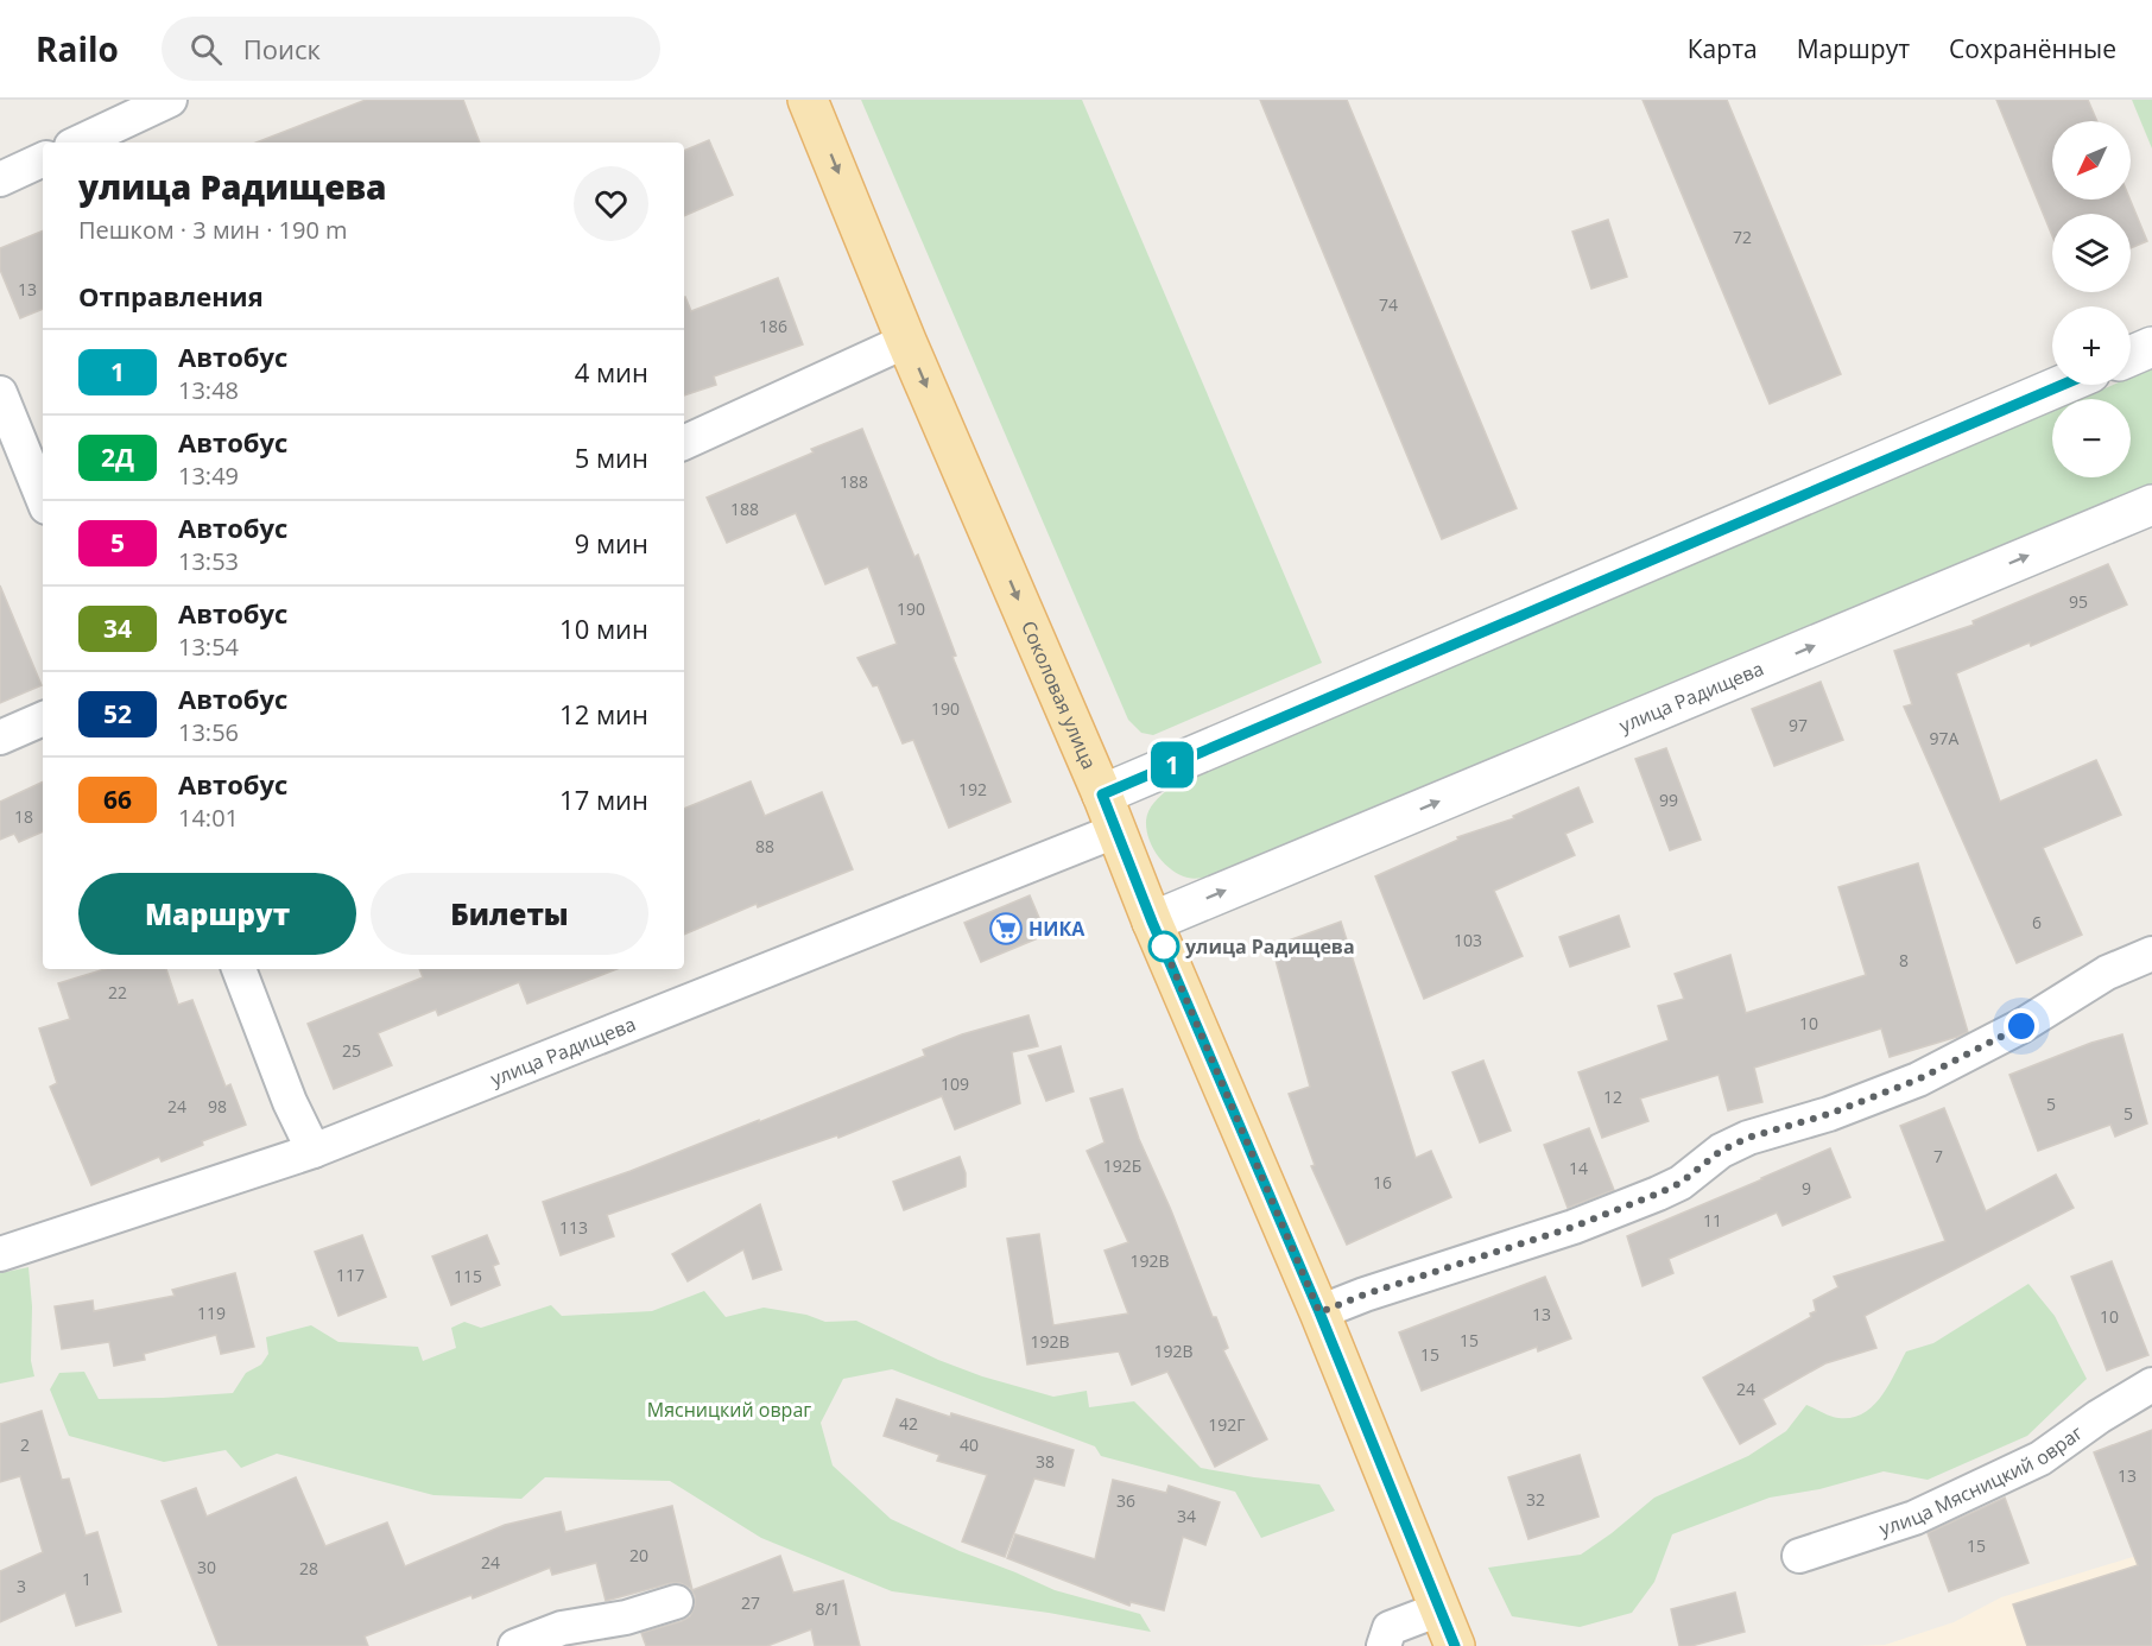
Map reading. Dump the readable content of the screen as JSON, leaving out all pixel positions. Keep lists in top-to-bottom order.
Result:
{
  "streets": {
    "main road": ["Соколовая улица"],
    "street": ["улица Радищева", "улица Мясницкий овраг"]
  },
  "crossings": [
    ["Соколовая улица", "улица Радищева"]
  ],
  "one_way": ["Соколовая улица"],
  "parks": ["Мясницкий овраг"],
  "places": {
    "supermarket": ["НИКА"],
    "other": ["улица Радищева"]
  },
  "lines": ["bus line 1"],
  "house_numbers": [
    "72",
    "13",
    "74",
    "186",
    "188",
    "188",
    "95",
    "190",
    "190",
    "97",
    "97А",
    "192",
    "99",
    "18",
    "88",
    "6",
    "103",
    "8",
    "22",
    "10",
    "25",
    "109",
    "12",
    "5",
    "24",
    "98",
    "5",
    "7",
    "192Б",
    "14",
    "16",
    "9",
    "11",
    "113",
    "192В",
    "117",
    "115",
    "119",
    "13",
    "10",
    "15",
    "192В",
    "192В",
    "15",
    "24",
    "42",
    "192Г",
    "2",
    "40",
    "38",
    "13",
    "32",
    "36",
    "34",
    "15",
    "20",
    "24",
    "30",
    "28",
    "1",
    "3",
    "27",
    "8/1"
  ],
  "north": "bottom left",
  "page": {
    "header": "Railo",
    "search": "Поиск",
    "nav": ["Карта", "Маршрут", "Сохранённые"],
    "on_map": "1",
    "map_buttons": ["+", "−"],
    "heading": [
      ["улица Радищева", "Пешком · 3 мин · 190 m"],
      "Отправления"
    ],
    "list": [
      {
        "mark": "1",
        "name": "Автобус",
        "note": "13:48",
        "value": "4 мин"
      },
      {
        "mark": "2Д",
        "name": "Автобус",
        "note": "13:49",
        "value": "5 мин"
      },
      {
        "mark": "5",
        "name": "Автобус",
        "note": "13:53",
        "value": "9 мин"
      },
      {
        "mark": "34",
        "name": "Автобус",
        "note": "13:54",
        "value": "10 мин"
      },
      {
        "mark": "52",
        "name": "Автобус",
        "note": "13:56",
        "value": "12 мин"
      },
      {
        "mark": "66",
        "name": "Автобус",
        "note": "14:01",
        "value": "17 мин"
      }
    ],
    "buttons": ["Маршрут", "Билеты"]
  }
}
